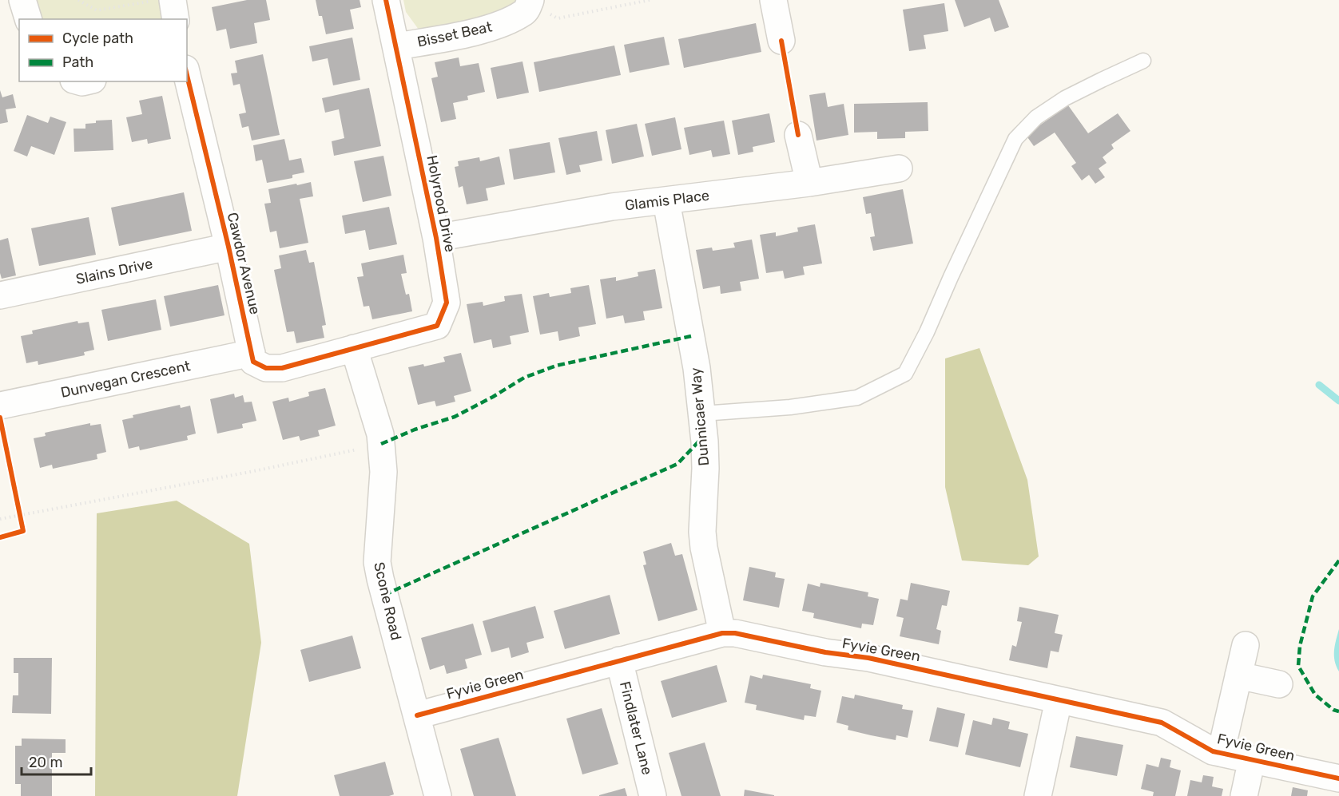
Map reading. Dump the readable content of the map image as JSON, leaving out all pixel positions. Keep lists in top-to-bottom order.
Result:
{
  "streets": {
    "street": [
      "Bisset Beat",
      "Glamis Place",
      "Holyrood Drive",
      "Cawdor Avenue",
      "Slains Drive",
      "Dunvegan Crescent",
      "Dunnicaer Way",
      "Scone Road",
      "Fyvie Green",
      "Findlater Lane"
    ]
  },
  "crossings": [
    ["Bisset Beat", "Holyrood Drive"],
    ["Glamis Place", "Holyrood Drive"],
    ["Glamis Place", "Dunnicaer Way"],
    ["Holyrood Drive", "Scone Road"],
    ["Cawdor Avenue", "Slains Drive"],
    ["Cawdor Avenue", "Dunvegan Crescent"],
    ["Dunnicaer Way", "Fyvie Green"],
    ["Scone Road", "Fyvie Green"],
    ["Fyvie Green", "Findlater Lane"]
  ],
  "legend": ["Cycle path", "Path"],
  "scale_bar": "20 m"
}
